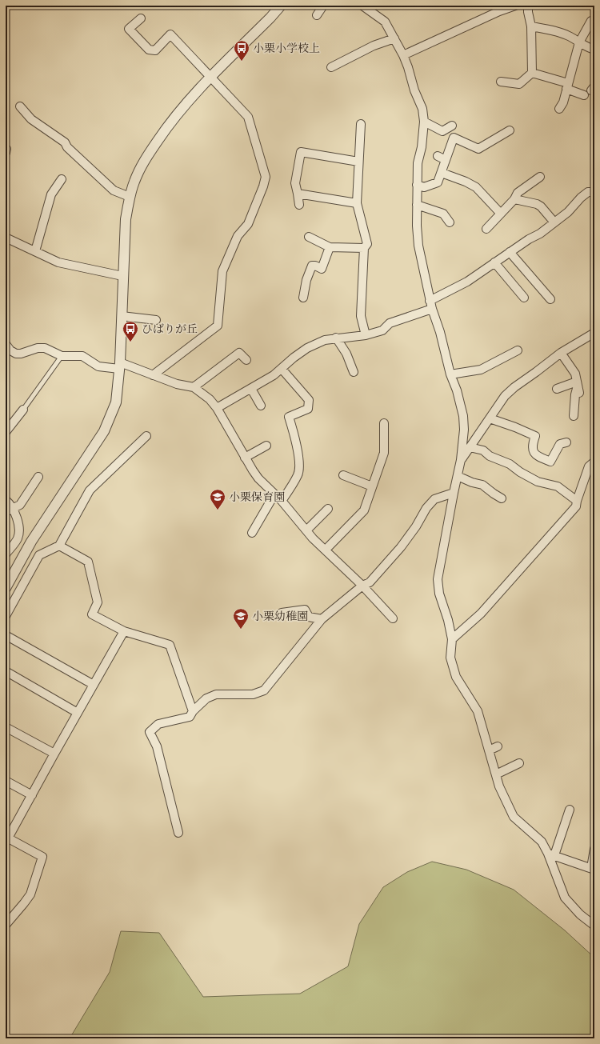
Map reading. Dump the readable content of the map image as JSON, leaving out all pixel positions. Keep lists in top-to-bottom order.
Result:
{
  "places": {
    "bus stop": ["小栗小学校上", "ひばりが丘"],
    "school or university": ["小栗保育園", "小栗幼稚園"]
  }
}
